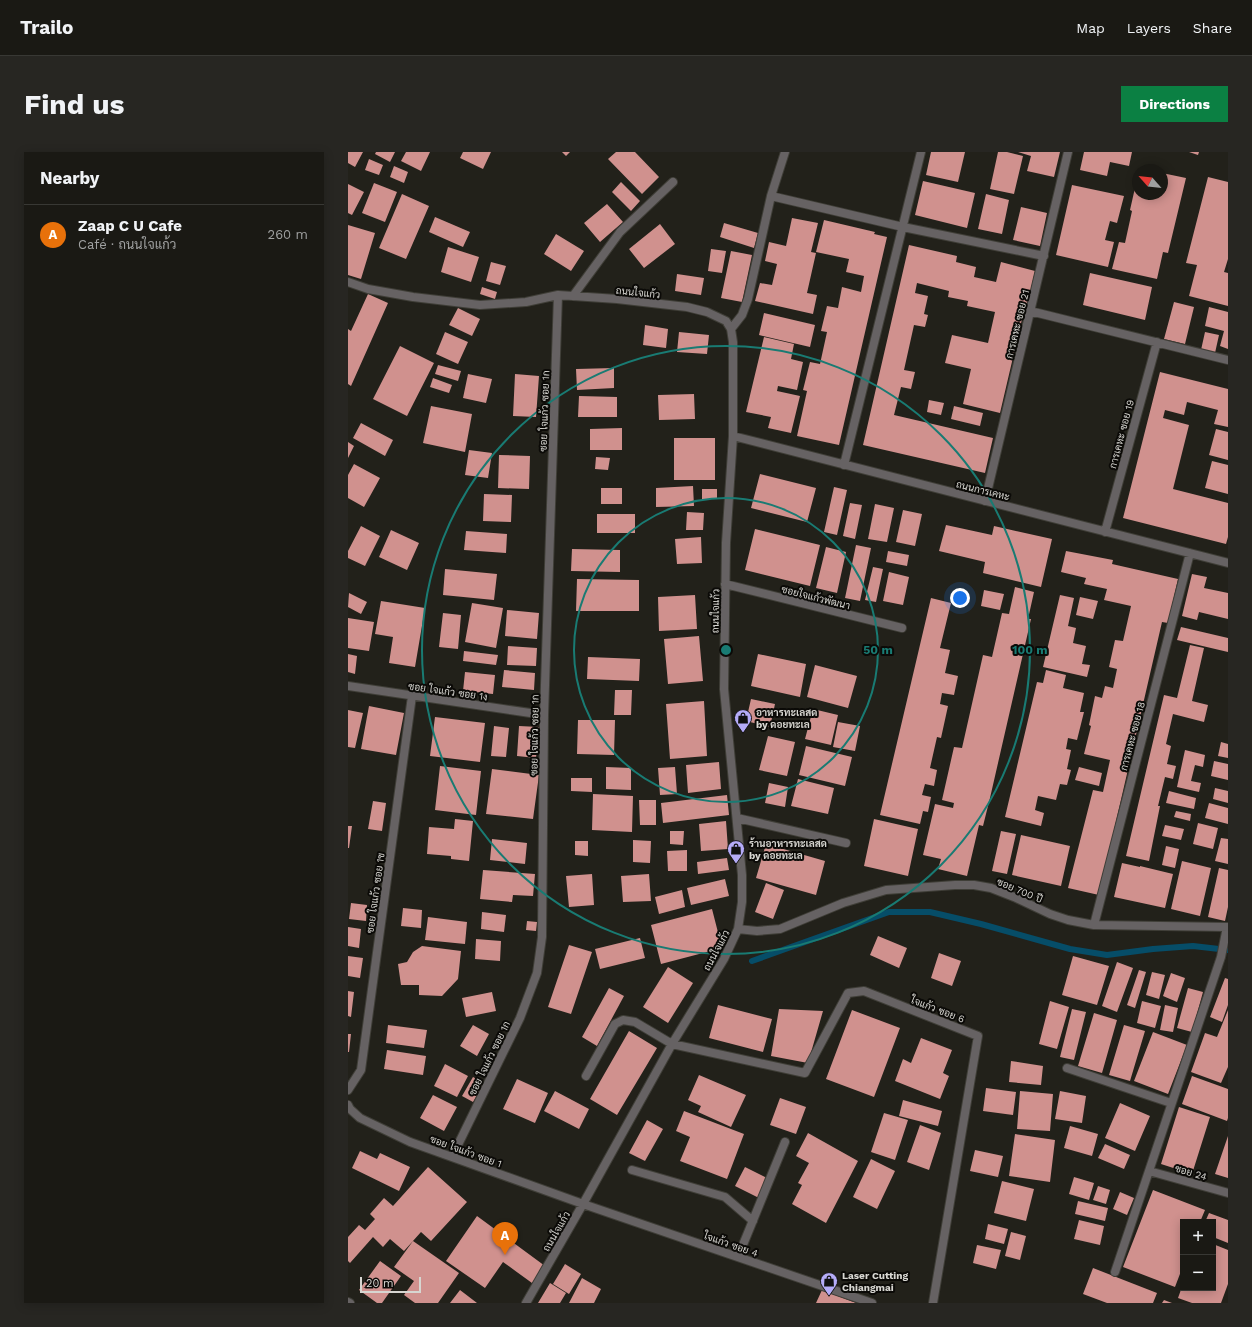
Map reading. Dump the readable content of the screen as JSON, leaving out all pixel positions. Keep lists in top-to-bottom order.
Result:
{
  "streets": {
    "street": [
      "ถนนใจแก้ว",
      "การเคหะ ซอย 21",
      "ซอย ใจแก้ว ซอย 1ก",
      "การเคหะ ซอย 19",
      "ถนนการเคหะ",
      "ซอยใจแก้วพัฒนา",
      "ซอย ใจแก้ว ซอย 1ง",
      "การเคหะ ซอย 18",
      "ซอย 700 ปี",
      "ซอย ใจแก้ว ซอย 1ข",
      "ใจแก้ว ซอย 6",
      "ซอย ใจแก้ว ซอย 1",
      "ซอย 24",
      "ใจแก้ว ซอย 4"
    ]
  },
  "crossings": [
    ["ถนนใจแก้ว", "ซอย ใจแก้ว ซอย 1ก"],
    ["ถนนใจแก้ว", "ถนนการเคหะ"],
    ["ถนนใจแก้ว", "ซอยใจแก้วพัฒนา"],
    ["ถนนใจแก้ว", "ซอย 700 ปี"],
    ["ถนนใจแก้ว", "ใจแก้ว ซอย 6"],
    ["ถนนใจแก้ว", "ซอย ใจแก้ว ซอย 1"],
    ["ถนนใจแก้ว", "ใจแก้ว ซอย 4"],
    ["การเคหะ ซอย 21", "ถนนการเคหะ"],
    ["ซอย ใจแก้ว ซอย 1ก", "ซอย ใจแก้ว ซอย 1ง"],
    ["ซอย ใจแก้ว ซอย 1ก", "ซอย ใจแก้ว ซอย 1"],
    ["การเคหะ ซอย 19", "ถนนการเคหะ"],
    ["ถนนการเคหะ", "การเคหะ ซอย 18"],
    ["ซอย ใจแก้ว ซอย 1ง", "ซอย ใจแก้ว ซอย 1ข"],
    ["การเคหะ ซอย 18", "ซอย 700 ปี"],
    ["ซอย ใจแก้ว ซอย 1", "ใจแก้ว ซอย 4"]
  ],
  "places": {
    "shop": ["อาหารทะเลสด by ดอยทะเล", "ร้านอาหารทะเลสด by ดอยทะเล", "Laser Cutting Chiangmai"]
  },
  "scale_bar": "20 m",
  "north": "top left",
  "page": {
    "header": "Trailo",
    "nav": ["Map", "Layers", "Share"],
    "buttons": "Directions",
    "title": "Find us",
    "heading": "Nearby",
    "list": [
      {
        "mark": "A",
        "name": "Zaap C U Cafe",
        "note": "Café · ถนนใจแก้ว",
        "value": "260 m"
      }
    ],
    "map_buttons": ["+", "−"],
    "pins": "A",
    "scale": "20 m"
  },
  "rings": ["50 m", "100 m"]
}
